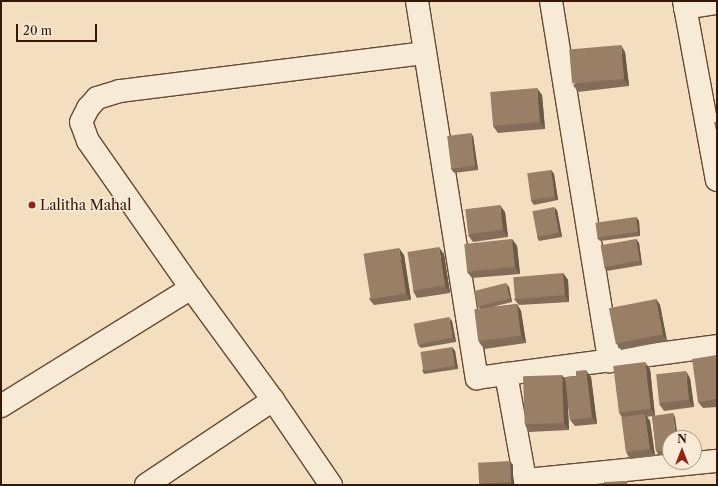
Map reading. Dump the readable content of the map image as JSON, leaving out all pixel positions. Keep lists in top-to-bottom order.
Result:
{
  "places": ["Lalitha Mahal"],
  "scale_bar": "20 m",
  "north": "top"
}
